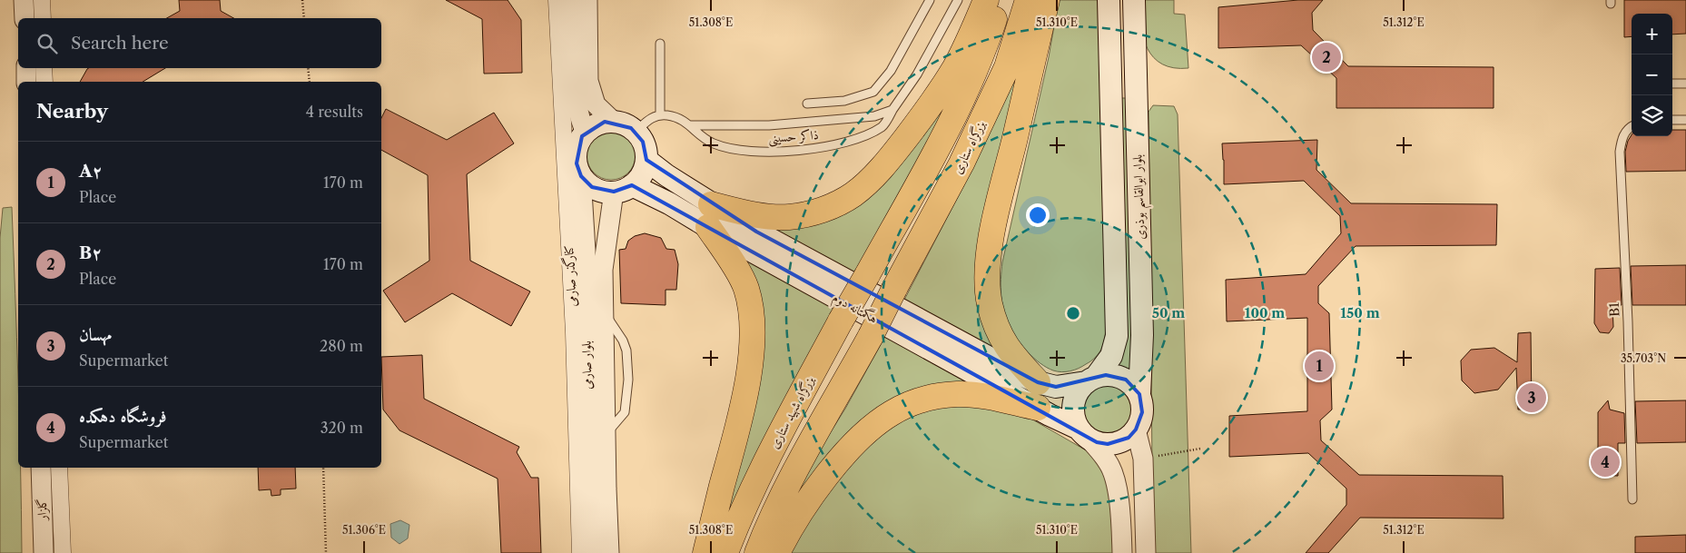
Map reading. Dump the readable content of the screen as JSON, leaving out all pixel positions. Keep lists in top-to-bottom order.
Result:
{
  "streets": {
    "highway": ["بزرگراه ستاری", "بزرگراه شهید ستاری"],
    "main road": ["بلوار ابوالقاسم بوذری", "هگمتانه دوم"],
    "street": ["بلوار صارمی", "گلزار"],
    "lane": ["ذاکر حسینی", "B1"]
  },
  "crossings": [
    ["بلوار ابوالقاسم بوذری", "هگمتانه دوم"],
    ["هگمتانه دوم", "بلوار صارمی"]
  ],
  "page": {
    "map_buttons": ["+", "−"],
    "search": "Search here",
    "pins": [
      "2",
      "1",
      "3",
      "4"
    ],
    "heading": ["Nearby", "4 results"],
    "list": [
      {
        "mark": "1",
        "name": "A۲",
        "note": "Place",
        "value": "170 m"
      },
      {
        "mark": "2",
        "name": "B۲",
        "note": "Place",
        "value": "170 m"
      },
      {
        "mark": "3",
        "name": "مهسان",
        "note": "Supermarket",
        "value": "280 m"
      },
      {
        "mark": "4",
        "name": "فروشگاه دهکده",
        "note": "Supermarket",
        "value": "320 m"
      }
    ]
  },
  "coordinates": [
    "51.308°E",
    "51.310°E",
    "51.312°E",
    "35.703°N",
    "51.306°E"
  ],
  "rings": ["50 m", "100 m", "150 m"]
}
